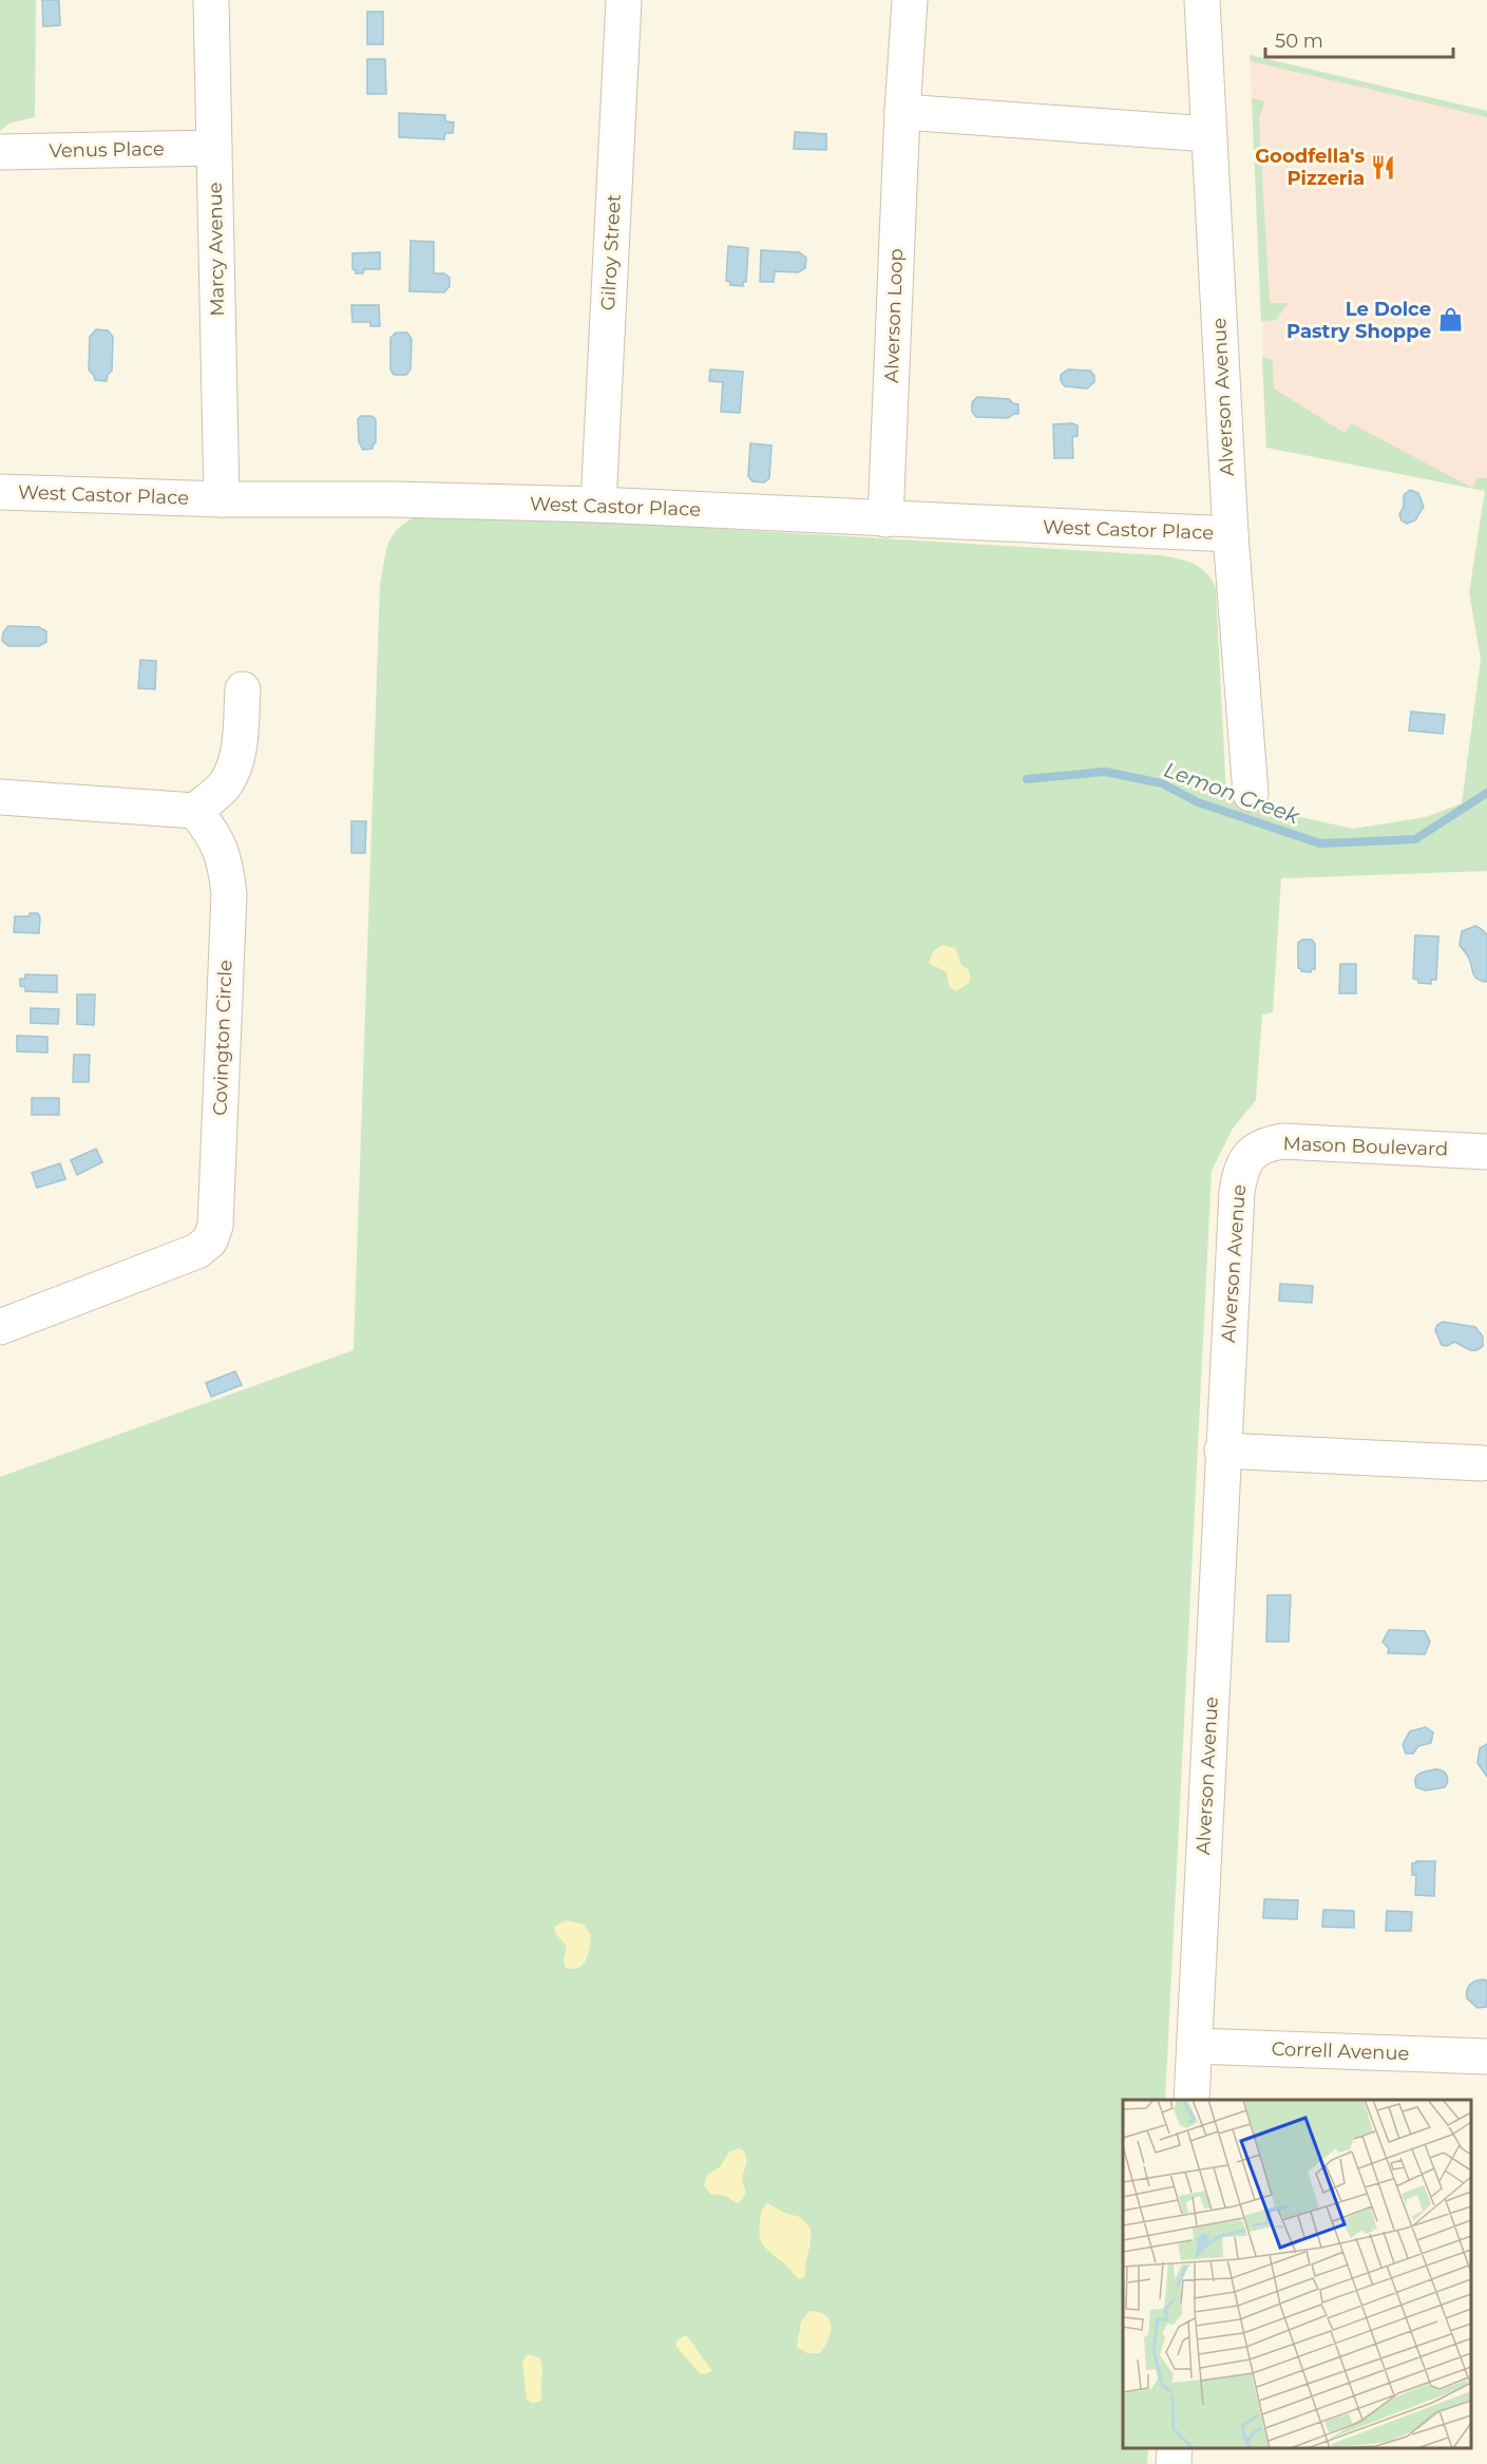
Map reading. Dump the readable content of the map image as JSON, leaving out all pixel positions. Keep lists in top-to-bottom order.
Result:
{
  "streets": {
    "street": [
      "Venus Place",
      "Marcy Avenue",
      "Gilroy Street",
      "Alverson Loop",
      "Alverson Avenue",
      "West Castor Place",
      "Covington Circle",
      "Mason Boulevard",
      "Correll Avenue"
    ]
  },
  "crossings": [
    ["Venus Place", "Marcy Avenue"],
    ["Marcy Avenue", "West Castor Place"],
    ["Gilroy Street", "West Castor Place"],
    ["Alverson Loop", "West Castor Place"],
    ["Alverson Avenue", "West Castor Place"],
    ["Alverson Avenue", "Mason Boulevard"],
    ["Alverson Avenue", "Correll Avenue"]
  ],
  "water": ["Lemon Creek"],
  "places": {
    "restaurant": ["Goodfella's Pizzeria"],
    "shop": ["Le Dolce Pastry Shoppe"]
  },
  "scale_bar": "50 m"
}
